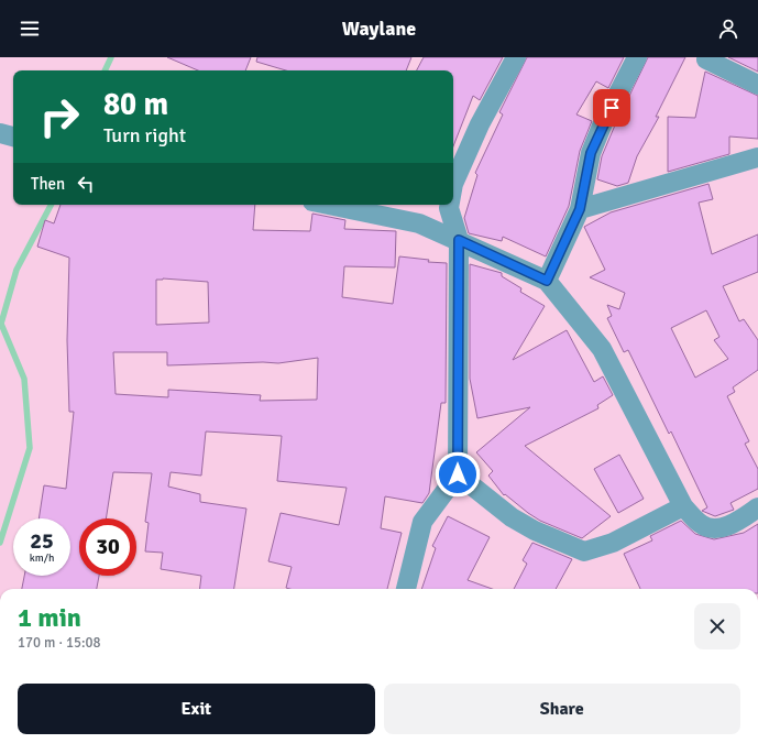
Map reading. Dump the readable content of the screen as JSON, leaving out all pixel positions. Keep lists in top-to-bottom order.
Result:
{
  "page": {
    "header": "Waylane",
    "turn": ["80 m", "Turn right"],
    "then": "Then",
    "speed": "25 km/h",
    "limit": "30",
    "heading": ["1 min", "170 m · 15:08"],
    "buttons": ["Exit", "Share"]
  }
}
